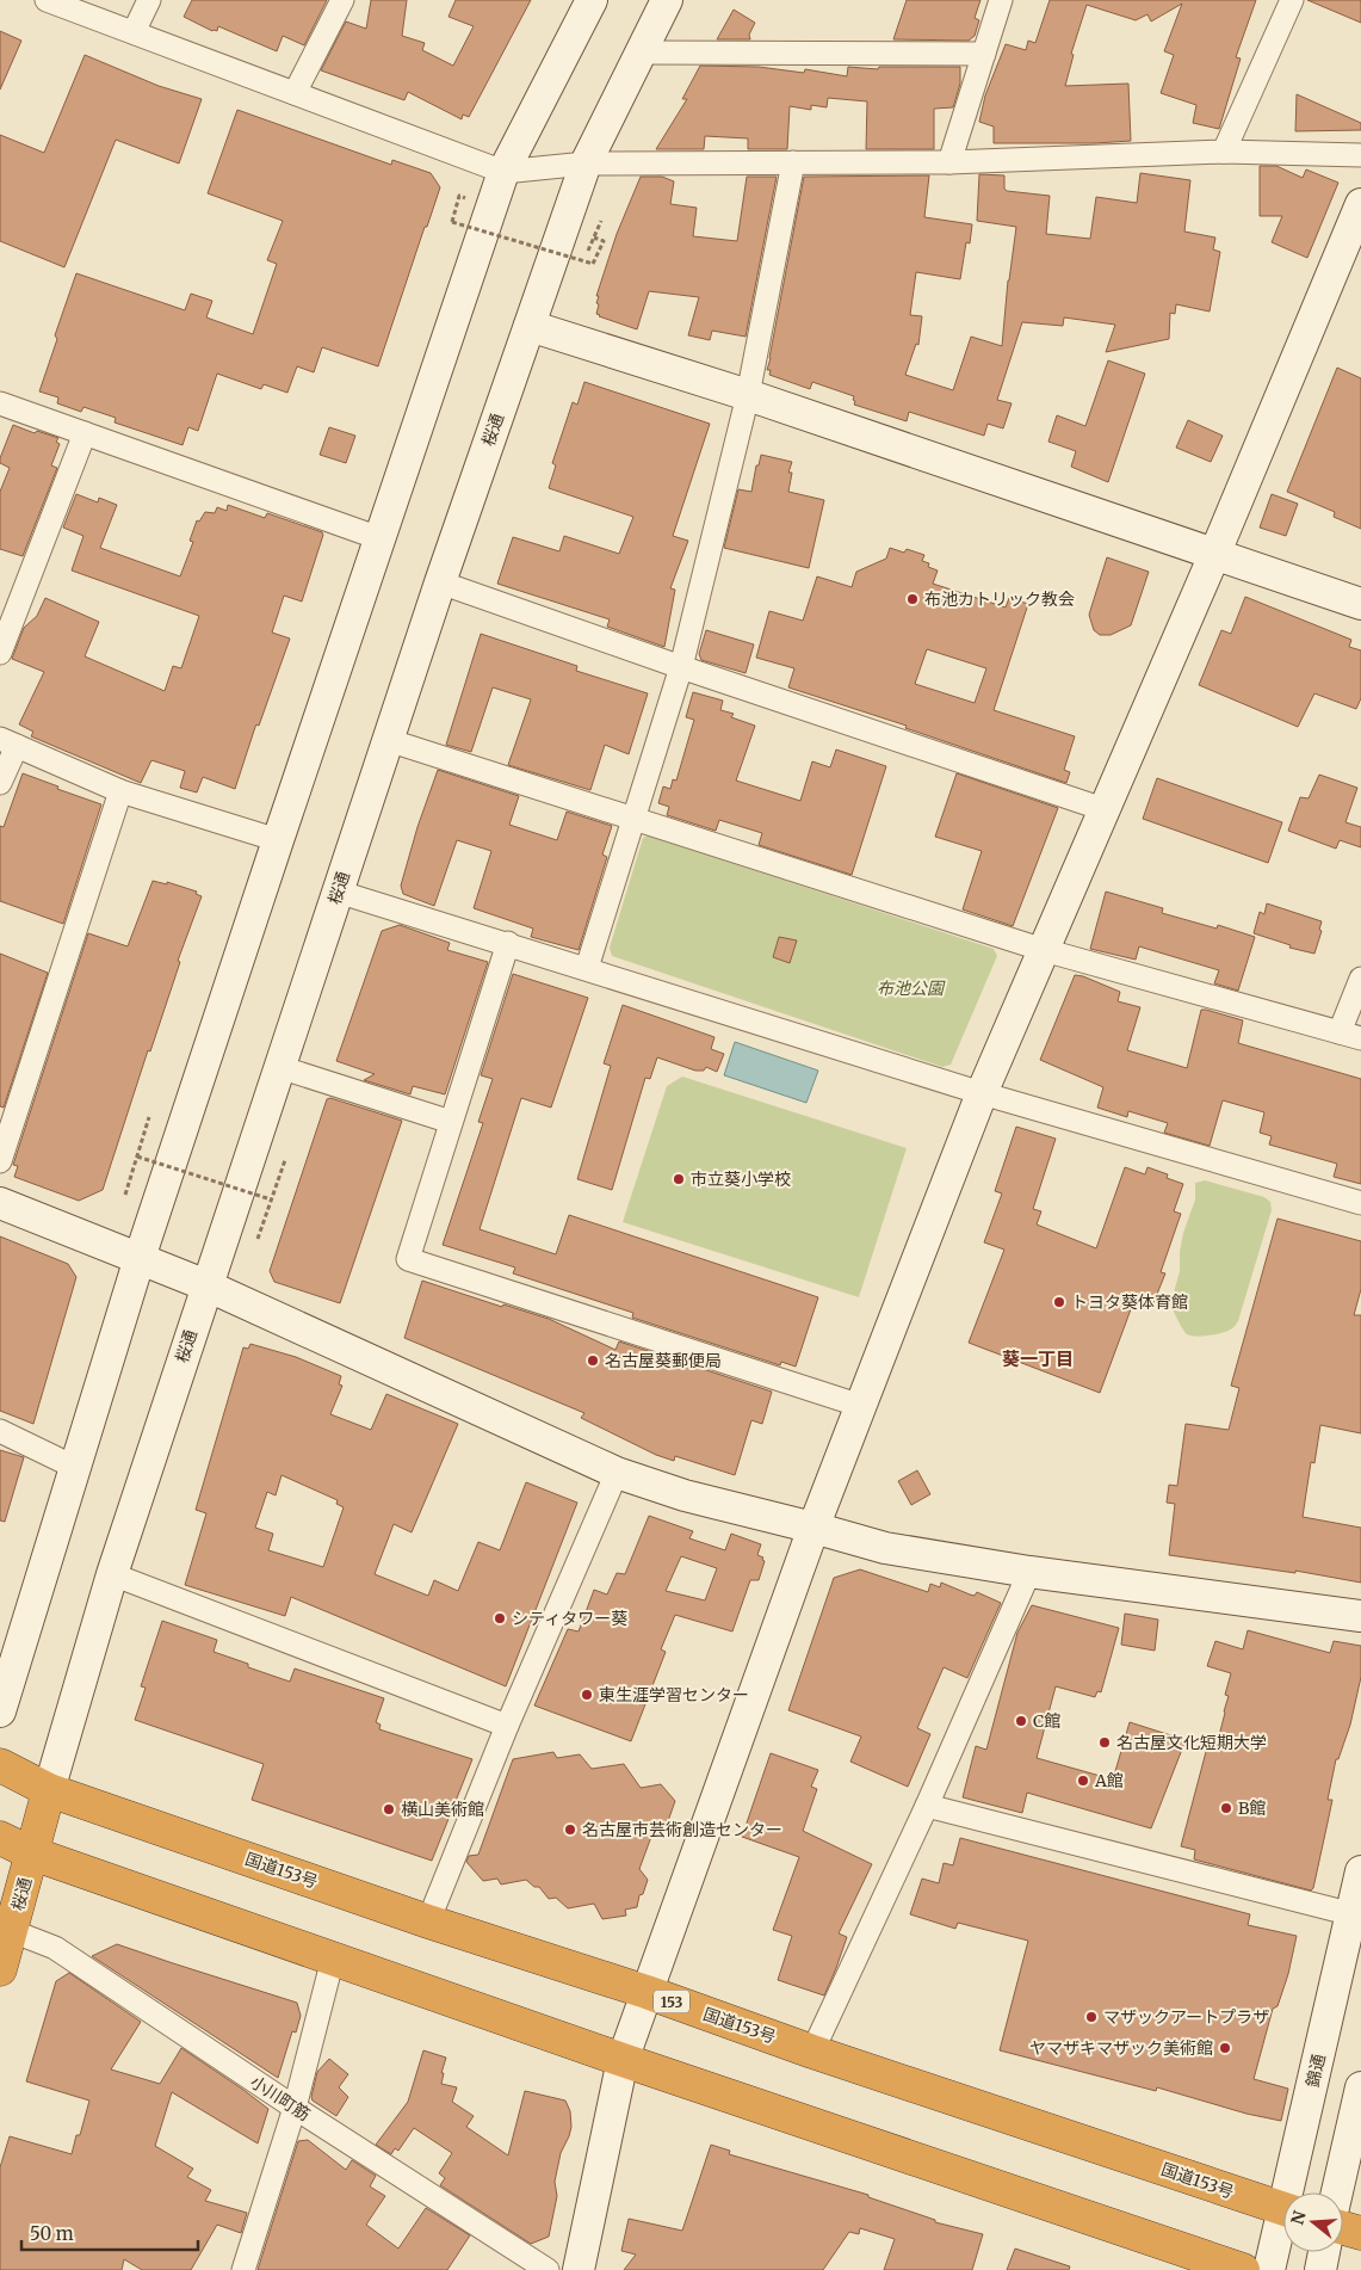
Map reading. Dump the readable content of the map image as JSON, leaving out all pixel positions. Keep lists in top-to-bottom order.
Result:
{
  "streets": {
    "highway": ["桜通", "国道153号", "153"],
    "street": ["錦通", "小川町筋"]
  },
  "crossings": [
    ["桜通", "国道153号"],
    ["桜通", "小川町筋"]
  ],
  "districts": ["葵一丁目"],
  "parks": ["布池公園"],
  "places": [
    "布池カトリック教会",
    "市立葵小学校",
    "トヨタ葵体育館",
    "名古屋葵郵便局",
    "シティタワー葵",
    "東生涯学習センター",
    "C館",
    "名古屋文化短期大学",
    "A館",
    "B館",
    "横山美術館",
    "名古屋市芸術創造センター",
    "マザックアートプラザ",
    "ヤマザキマザック美術館"
  ],
  "scale_bar": "50 m",
  "north": "left"
}
